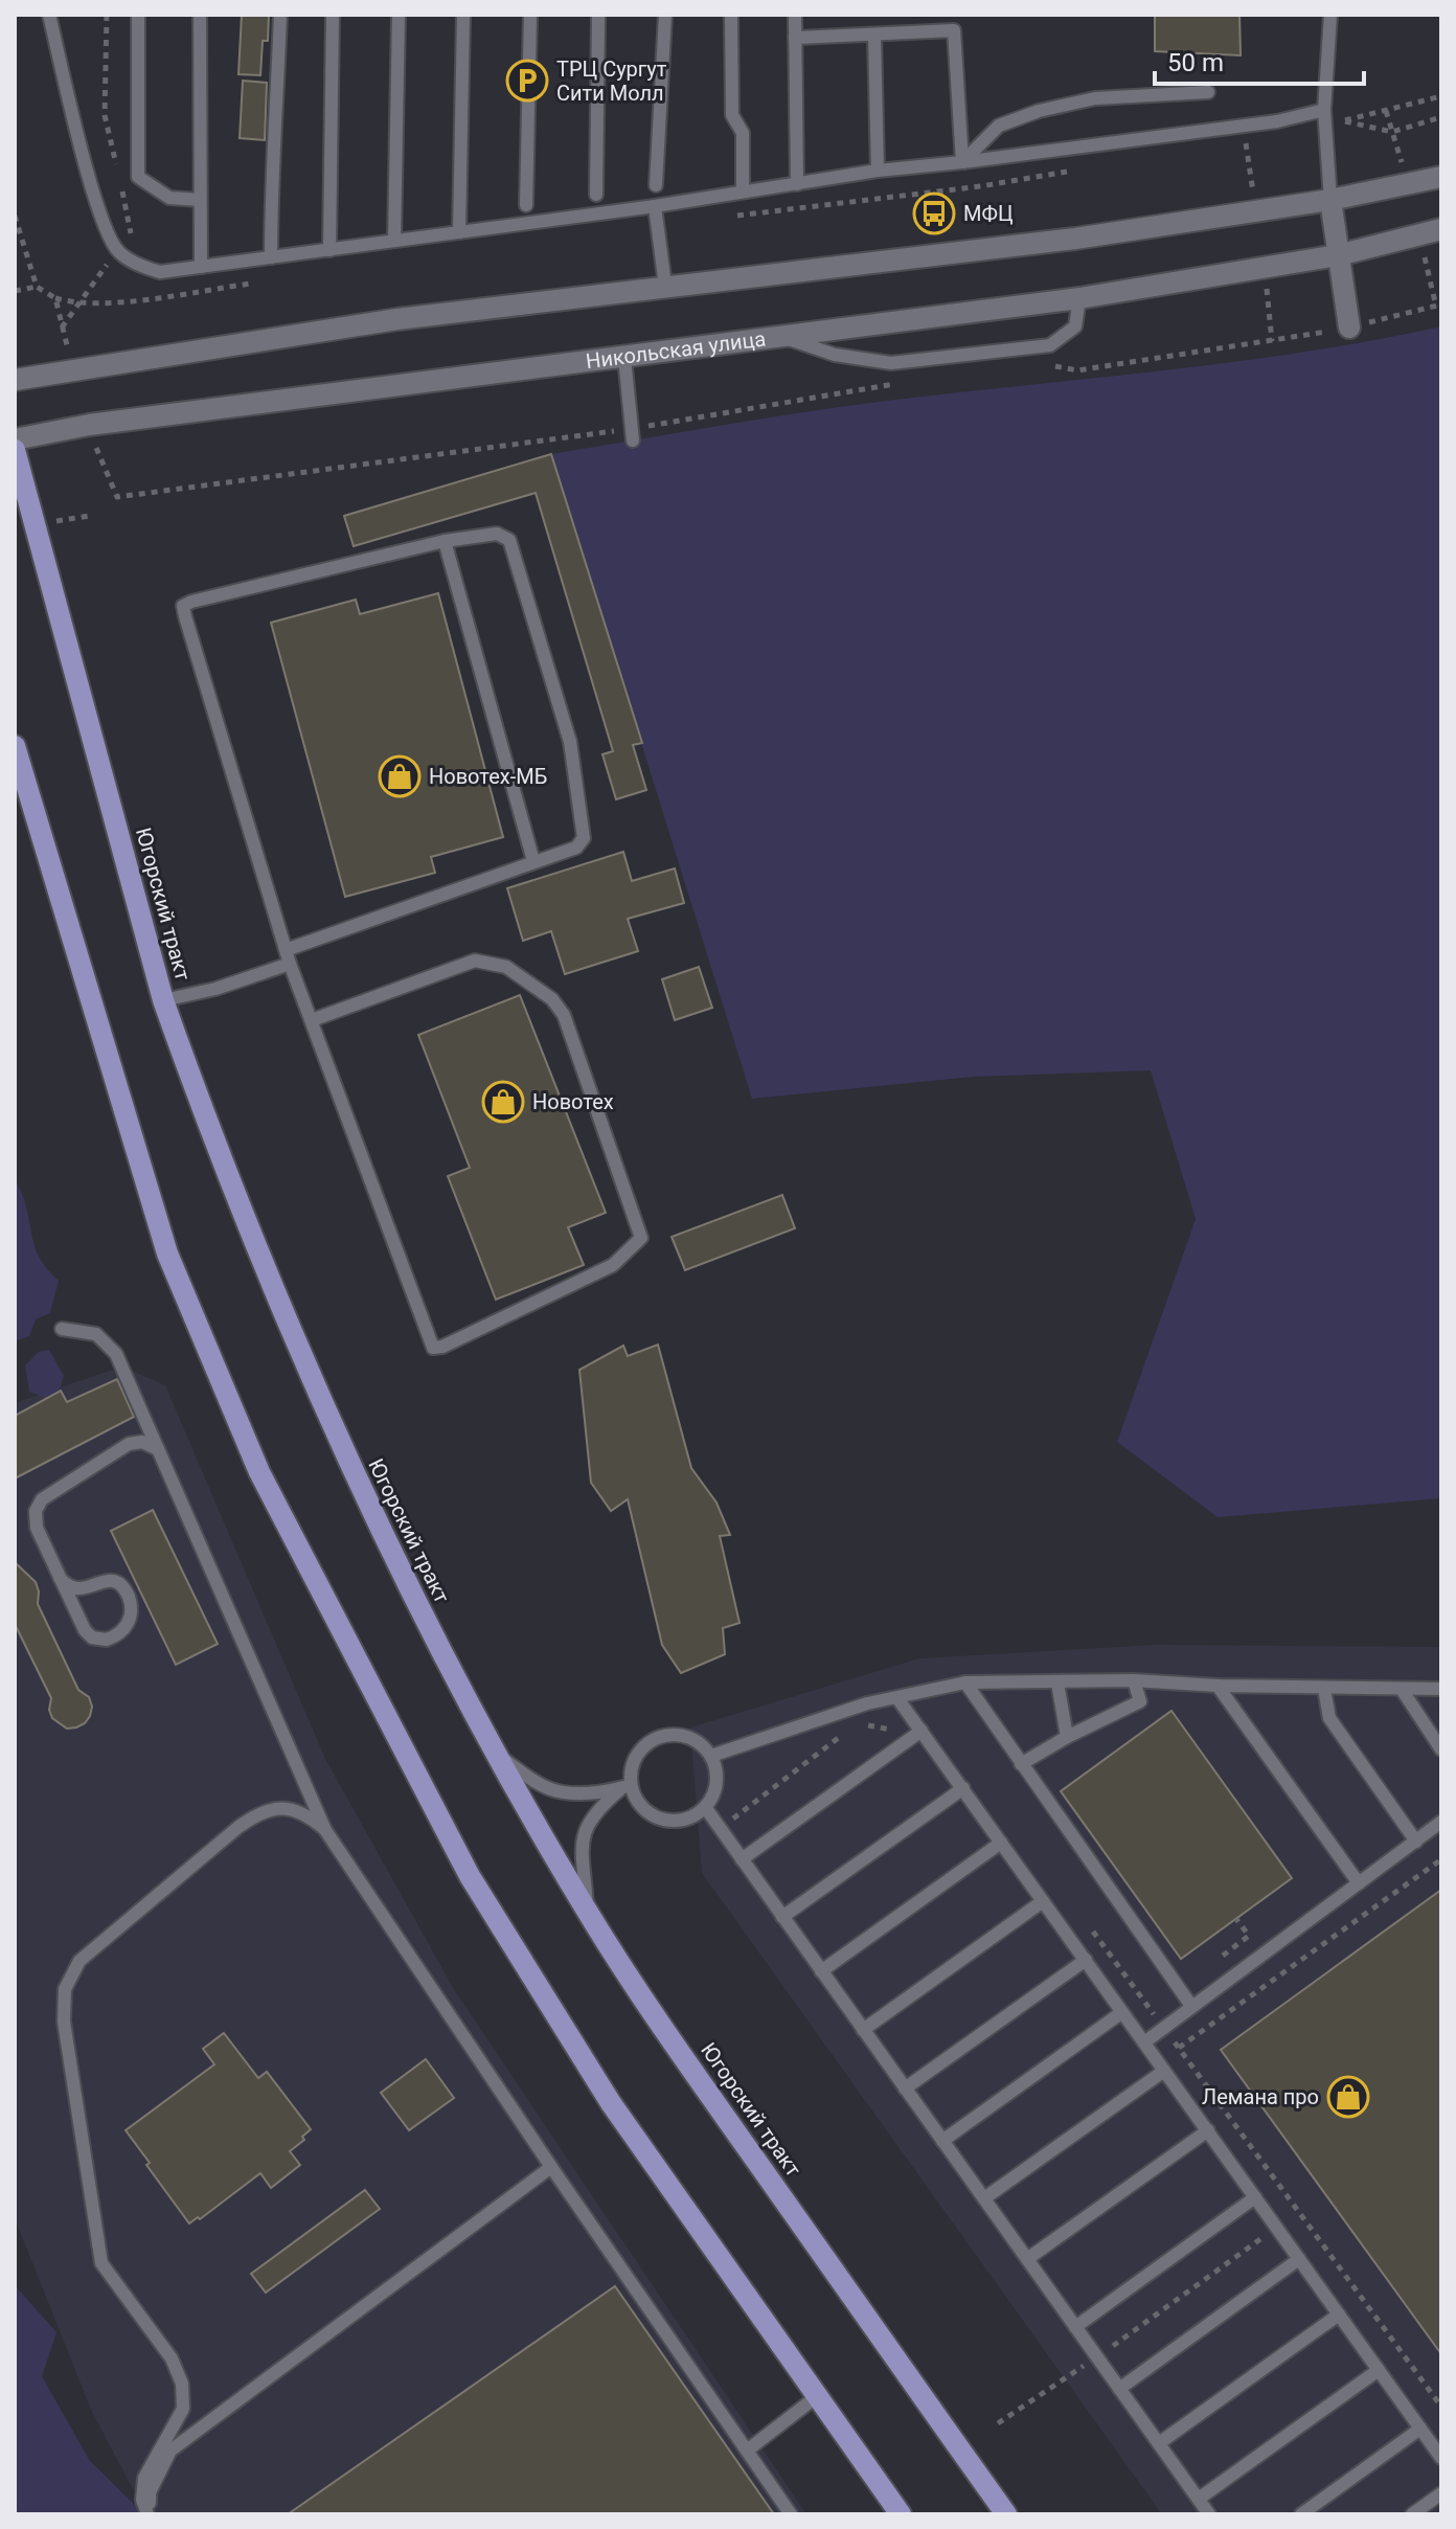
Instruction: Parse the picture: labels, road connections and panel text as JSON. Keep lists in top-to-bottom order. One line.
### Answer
{"streets":{"main road":["Югорский тракт"],"street":["Никольская улица"]},"places":{"parking":["ТРЦ Сургут Сити Молл"],"bus stop":["МФЦ"],"shop":["Новотех-МБ","Новотех","Лемана про"]},"scale_bar":"50 m"}
